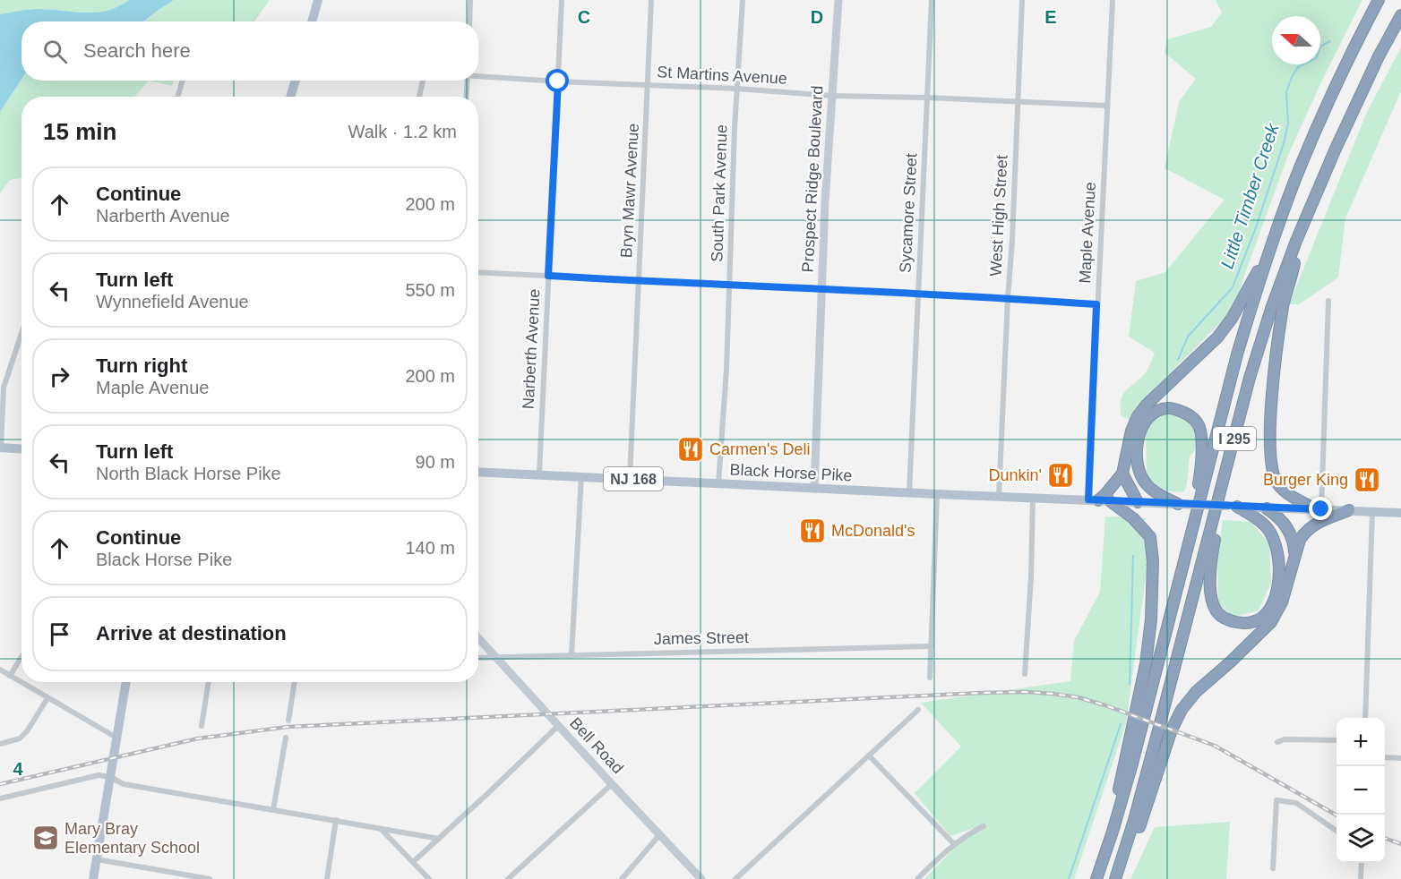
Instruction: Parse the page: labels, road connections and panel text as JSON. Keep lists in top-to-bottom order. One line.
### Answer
{"streets":{"highway":["I 295"],"main road":["Black Horse Pike","NJ 168"],"street":["St Martins Avenue","Prospect Ridge Boulevard","Bryn Mawr Avenue","South Park Avenue","Sycamore Street","West High Street","Maple Avenue","Narberth Avenue","James Street","Bell Road"]},"crossings":[["St Martins Avenue","Prospect Ridge Boulevard"],["St Martins Avenue","Bryn Mawr Avenue"],["St Martins Avenue","South Park Avenue"],["St Martins Avenue","Sycamore Street"],["St Martins Avenue","West High Street"],["St Martins Avenue","Maple Avenue"],["St Martins Avenue","Narberth Avenue"],["Prospect Ridge Boulevard","Black Horse Pike"],["Bryn Mawr Avenue","Black Horse Pike"],["South Park Avenue","Black Horse Pike"],["Sycamore Street","Black Horse Pike"],["West High Street","Black Horse Pike"],["Maple Avenue","Black Horse Pike"],["Maple Avenue","NJ 168"],["Narberth Avenue","Black Horse Pike"],["Black Horse Pike","NJ 168"],["James Street","Bell Road"]],"water":["Little Timber Creek"],"places":{"restaurant":["Carmen's Deli","Dunkin'","Burger King","McDonald's"],"school or university":["Mary Bray Elementary School"]},"north":"left","page":{"search":"Search here","heading":["15 min","Walk · 1.2 km"],"list":[["Continue","Narberth Avenue","200 m"],["Turn left","Wynnefield Avenue","550 m"],["Turn right","Maple Avenue","200 m"],["Turn left","North Black Horse Pike","90 m"],["Continue","Black Horse Pike","140 m"],"Arrive at destination"],"map_buttons":["+","−"]},"grid":{"columns":["C","D","E"],"rows":["4"]}}
